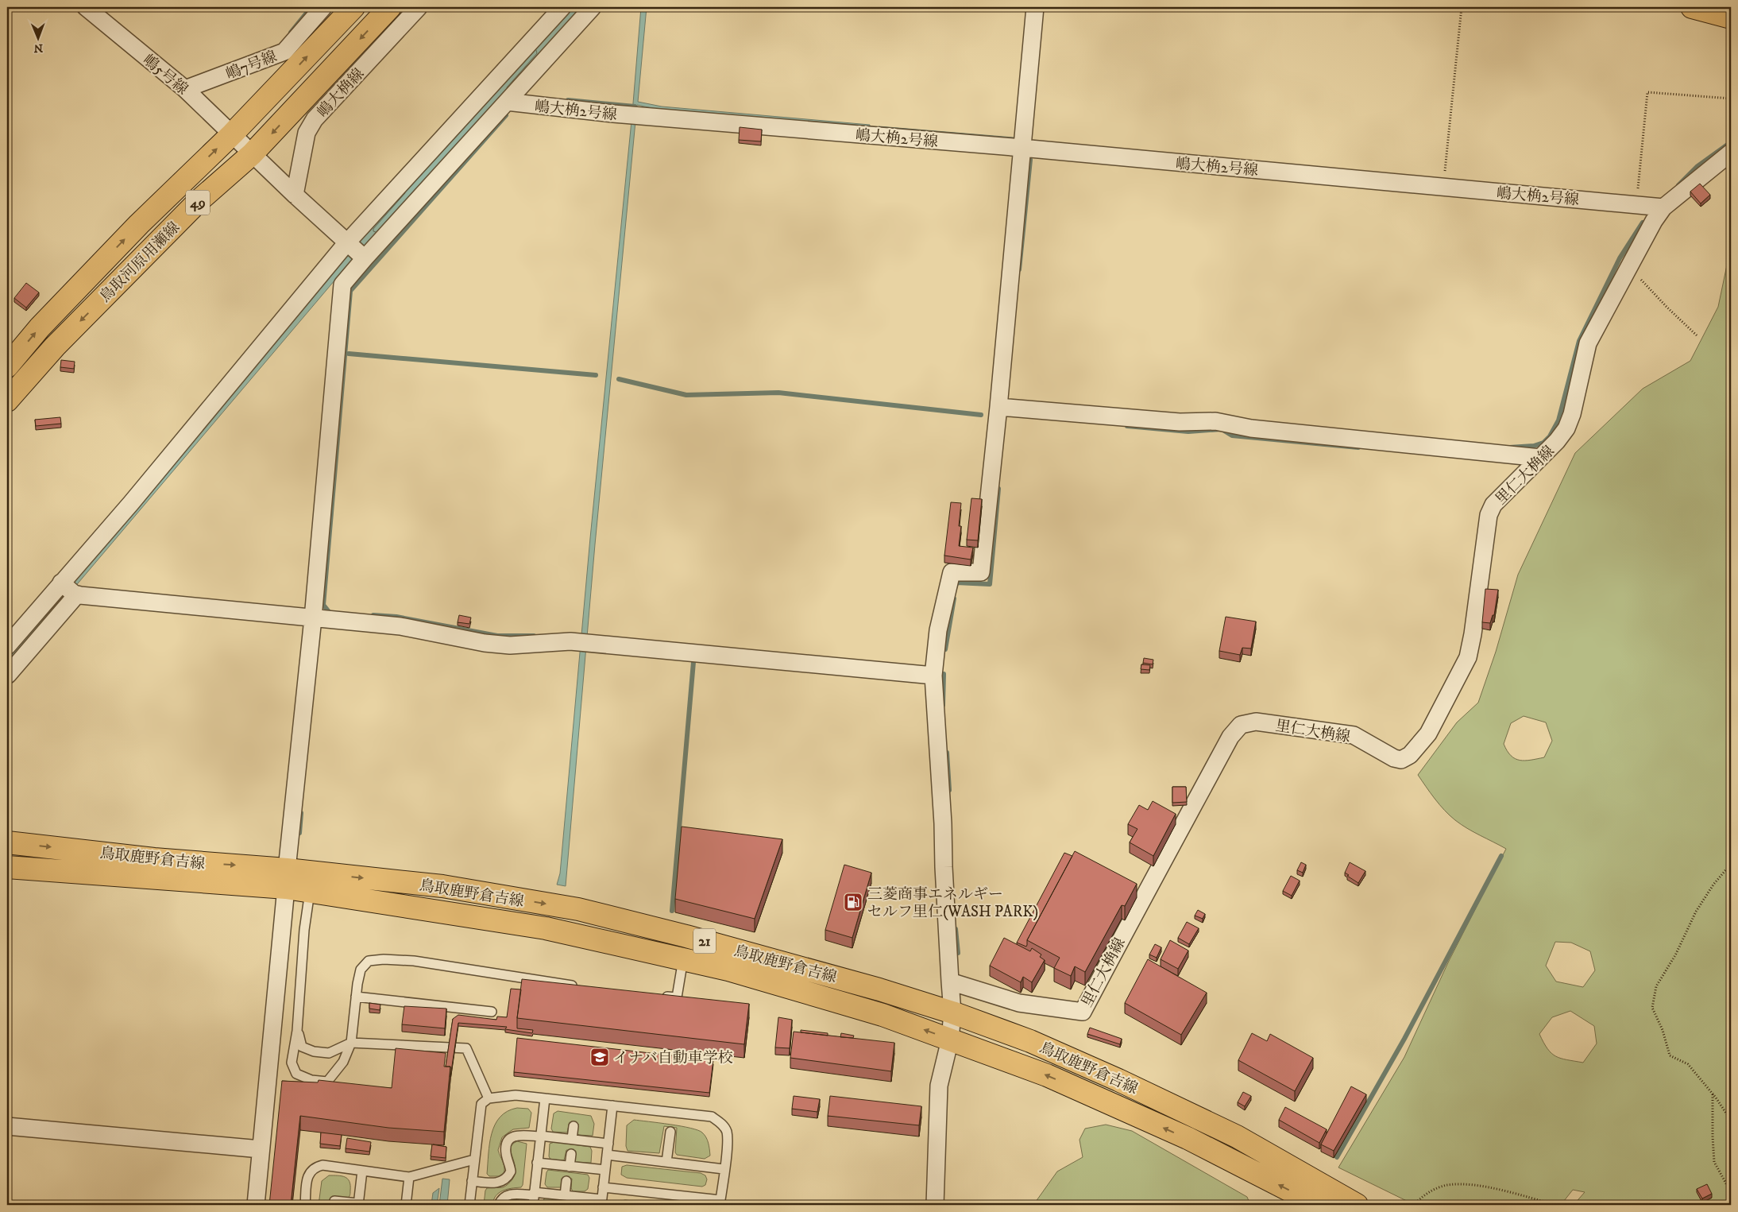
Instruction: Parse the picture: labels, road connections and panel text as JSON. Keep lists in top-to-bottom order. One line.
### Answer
{"streets":{"main road":["49","鳥取河原用瀬線","鳥取鹿野倉吉線","21"],"street":["嶋7号線","嶋5号線","嶋大桷線","嶋大桷2号線","里仁大桷線"]},"crossings":[["嶋7号線","嶋5号線"],["嶋5号線","鳥取河原用瀬線"],["嶋大桷2号線","里仁大桷線"]],"places":{"fuel station":["三菱商事エネルギー セルフ里仁(WASH PARK)"],"school or university":["イナバ自動車学校"]},"north":"bottom"}
